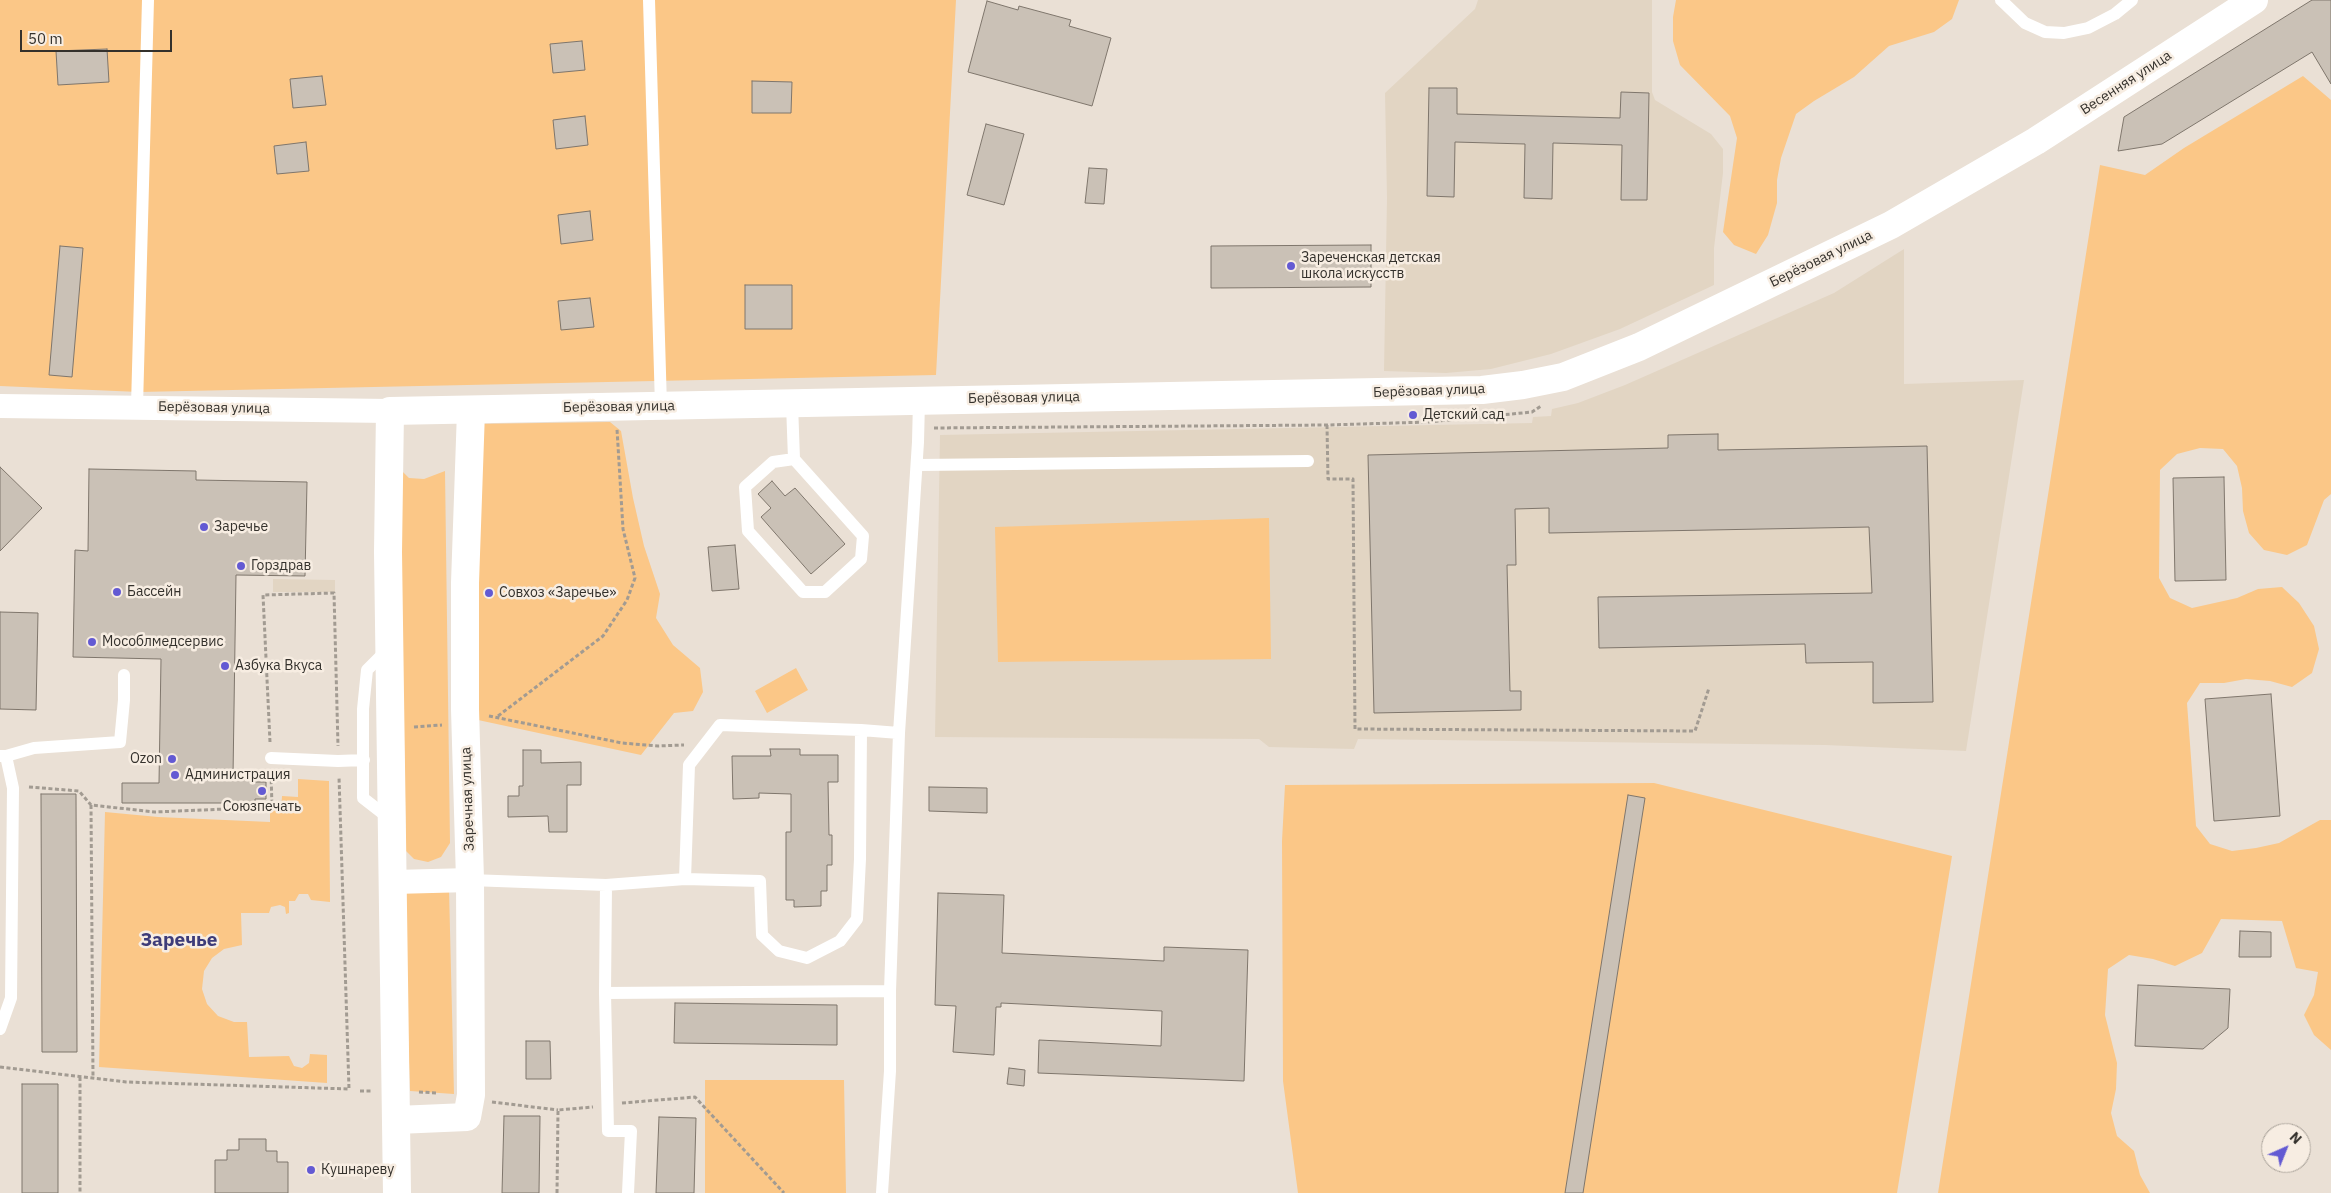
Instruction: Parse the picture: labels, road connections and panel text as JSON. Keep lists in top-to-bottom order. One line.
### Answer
{"streets":{"street":["Весенняя улица","Берёзовая улица","Заречная улица"]},"crossings":[["Весенняя улица","Берёзовая улица"],["Берёзовая улица","Заречная улица"]],"districts":["Заречье"],"places":["Зареченская детская школа искусств","Детский сад","Заречье","Горздрав","Бассейн","Совхоз «Заречье»","Мособлмедсервис","Азбука Вкуса","Ozon","Администрация","Союзпечать","Кушнареву"],"scale_bar":"50 m","north":"top right"}
